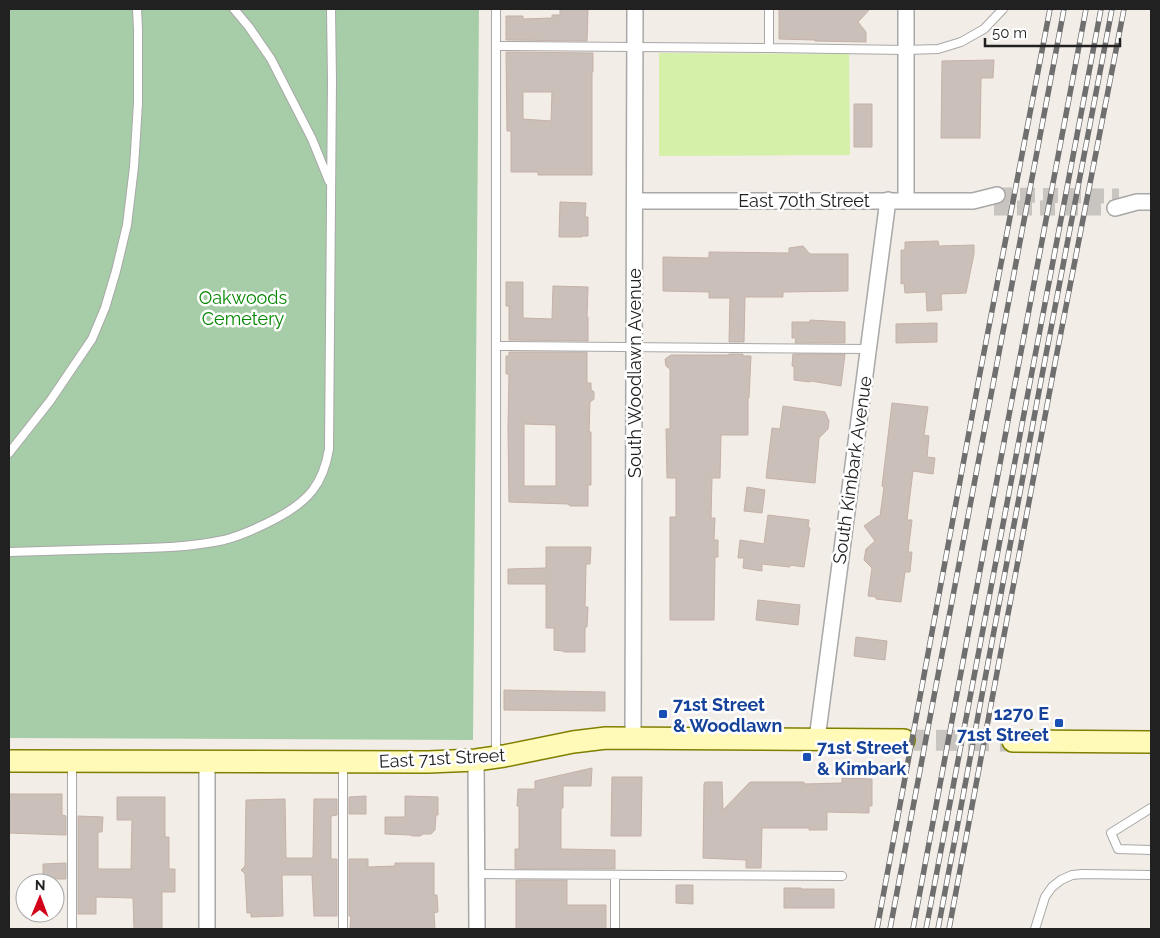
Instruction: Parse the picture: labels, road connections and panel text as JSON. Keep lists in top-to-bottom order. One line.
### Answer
{"streets":{"main road":["East 71st Street"],"street":["East 70th Street","South Woodlawn Avenue","South Kimbark Avenue"]},"crossings":[["East 70th Street","South Woodlawn Avenue"],["East 70th Street","South Kimbark Avenue"],["South Woodlawn Avenue","East 71st Street"],["South Kimbark Avenue","East 71st Street"]],"parks":["Oakwoods Cemetery"],"places":{"transit":["71st Street & Woodlawn","1270 E 71st Street","71st Street & Kimbark"]},"scale_bar":"50 m","north":"top"}
